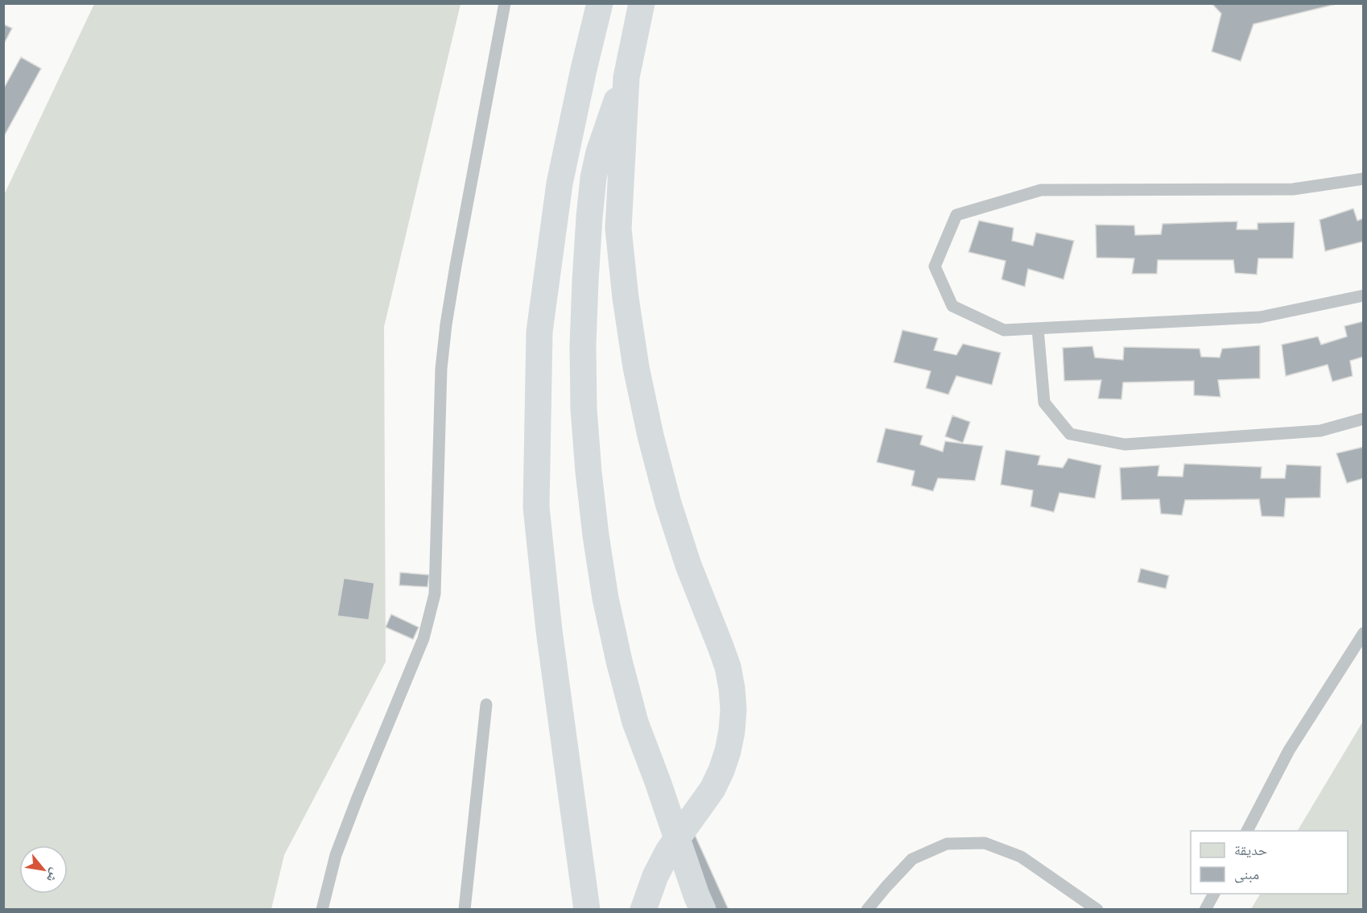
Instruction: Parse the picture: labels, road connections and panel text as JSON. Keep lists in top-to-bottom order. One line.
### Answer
{"legend":["حديقة","مبنى"],"north":"bottom right"}
